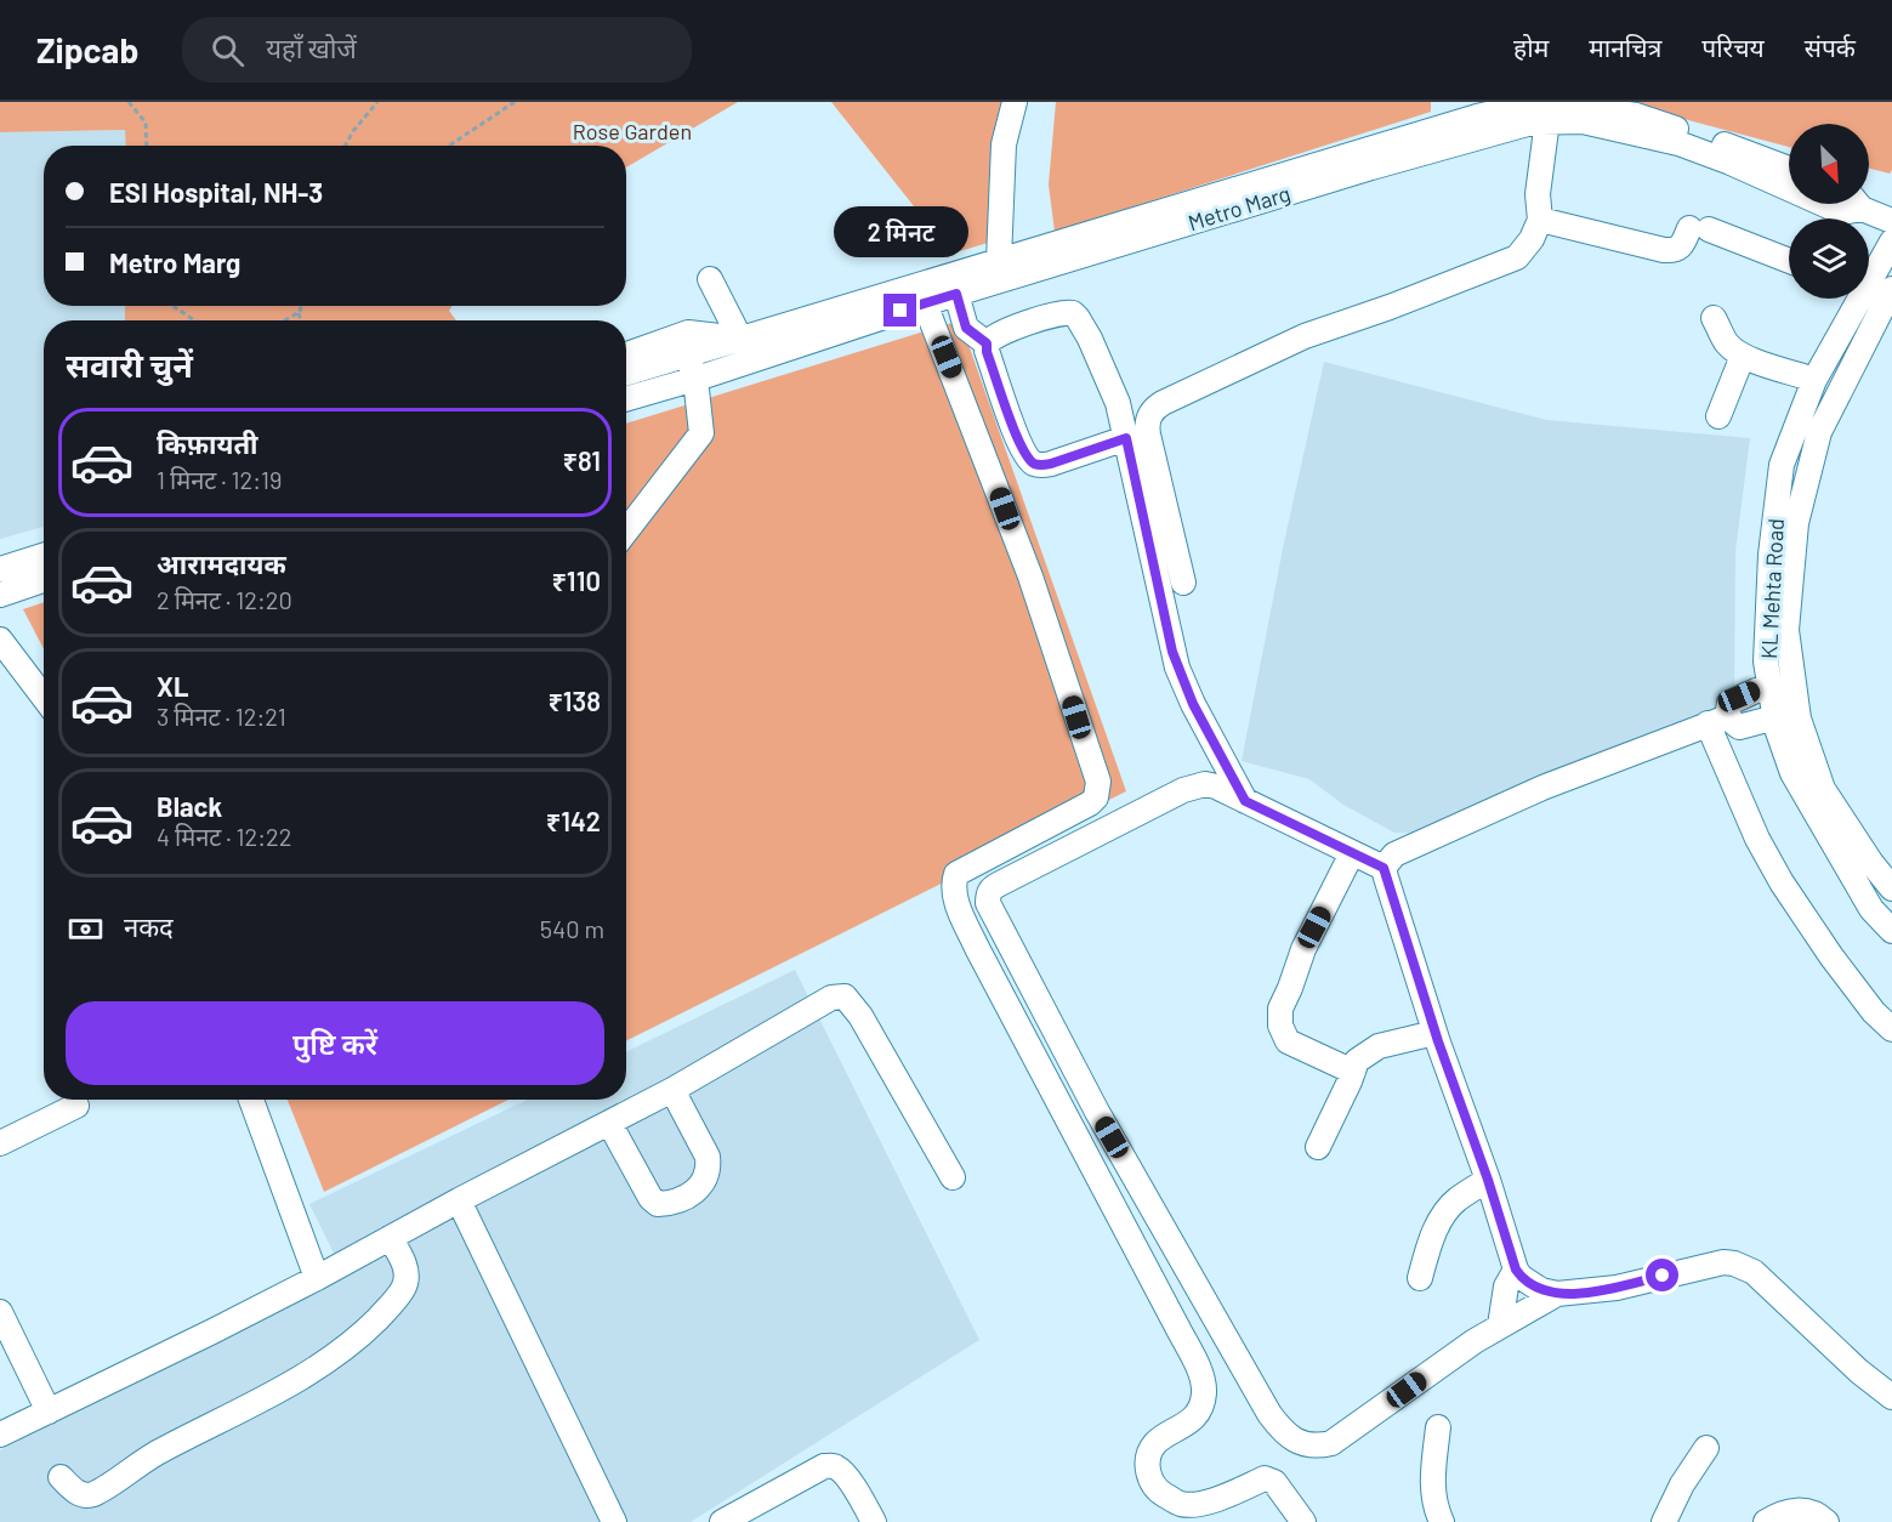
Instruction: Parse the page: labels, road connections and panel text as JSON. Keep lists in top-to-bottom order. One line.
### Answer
{"streets":{"street":["Metro Marg","KL Mehta Road"]},"parks":["Rose Garden"],"north":"bottom right","page":{"header":"Zipcab","search":"यहाँ खोजें","nav":["होम","मानचित्र","परिचय","संपर्क"],"banner":["ESI Hospital, NH-3","Metro Marg"],"bubble":"2 मिनट","heading":"सवारी चुनें","list":[{"name":"किफ़ायती","note":"1 मिनट · 12:19","value":"₹81"},{"name":"आरामदायक","note":"2 मिनट · 12:20","value":"₹110"},{"name":"XL","note":"3 मिनट · 12:21","value":"₹138"},{"name":"Black","note":"4 मिनट · 12:22","value":"₹142"}],"pay":["नकद","540 m"],"buttons":"पुष्टि करें"}}
